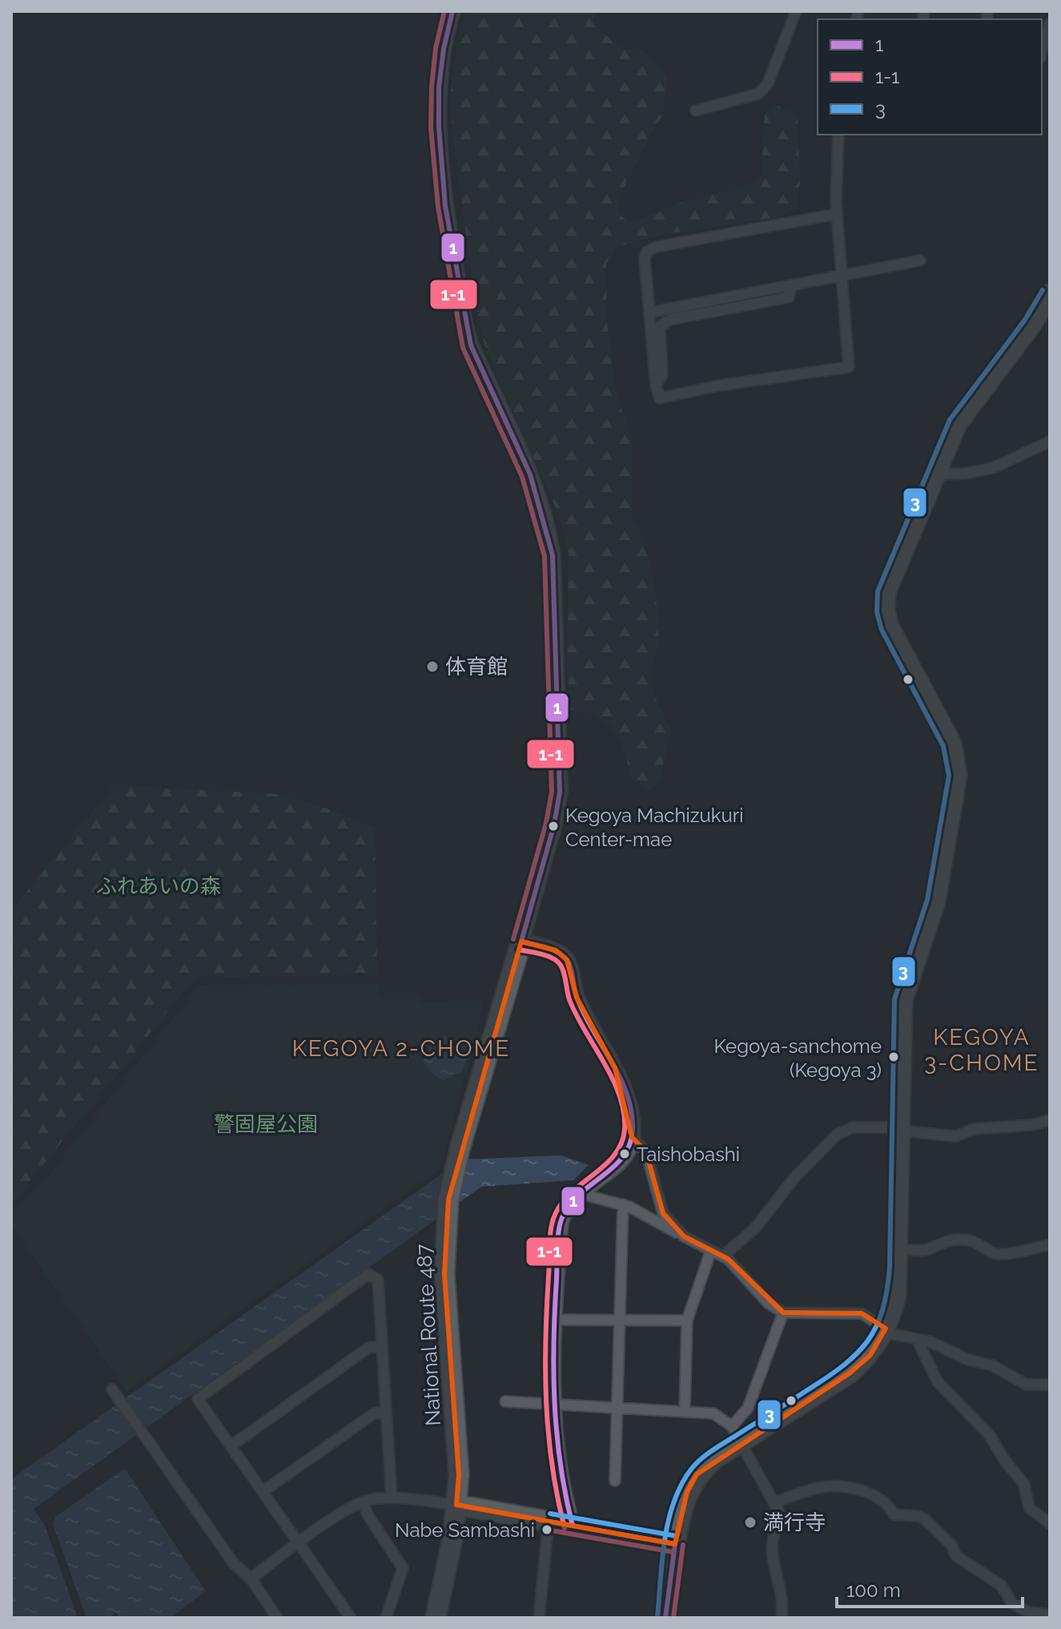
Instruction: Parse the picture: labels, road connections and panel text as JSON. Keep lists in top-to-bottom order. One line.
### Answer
{"streets":{"highway":["National Route 487"]},"districts":["KEGOYA 3-CHOME","KEGOYA 2-CHOME"],"parks":["ふれあいの森","警固屋公園"],"places":["体育館","Kegoya Machizukuri Center-mae","Kegoya-sanchome (Kegoya 3)","Taishobashi","満行寺","Nabe Sambashi"],"lines":["transit line 1","transit line 1-1","transit line 3"],"legend":["1","1-1","3"],"scale_bar":"100 m"}
